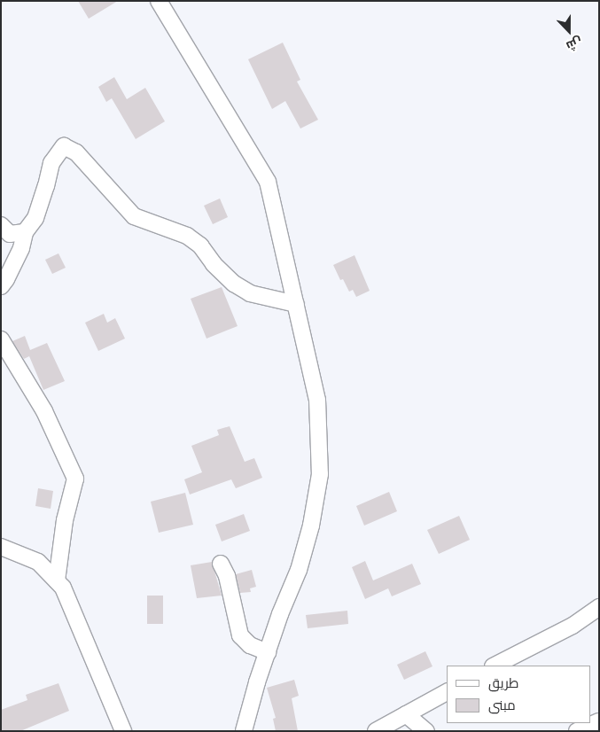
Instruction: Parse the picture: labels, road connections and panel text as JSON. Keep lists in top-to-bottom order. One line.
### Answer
{"legend":["طريق","مبنى"],"north":"bottom"}
